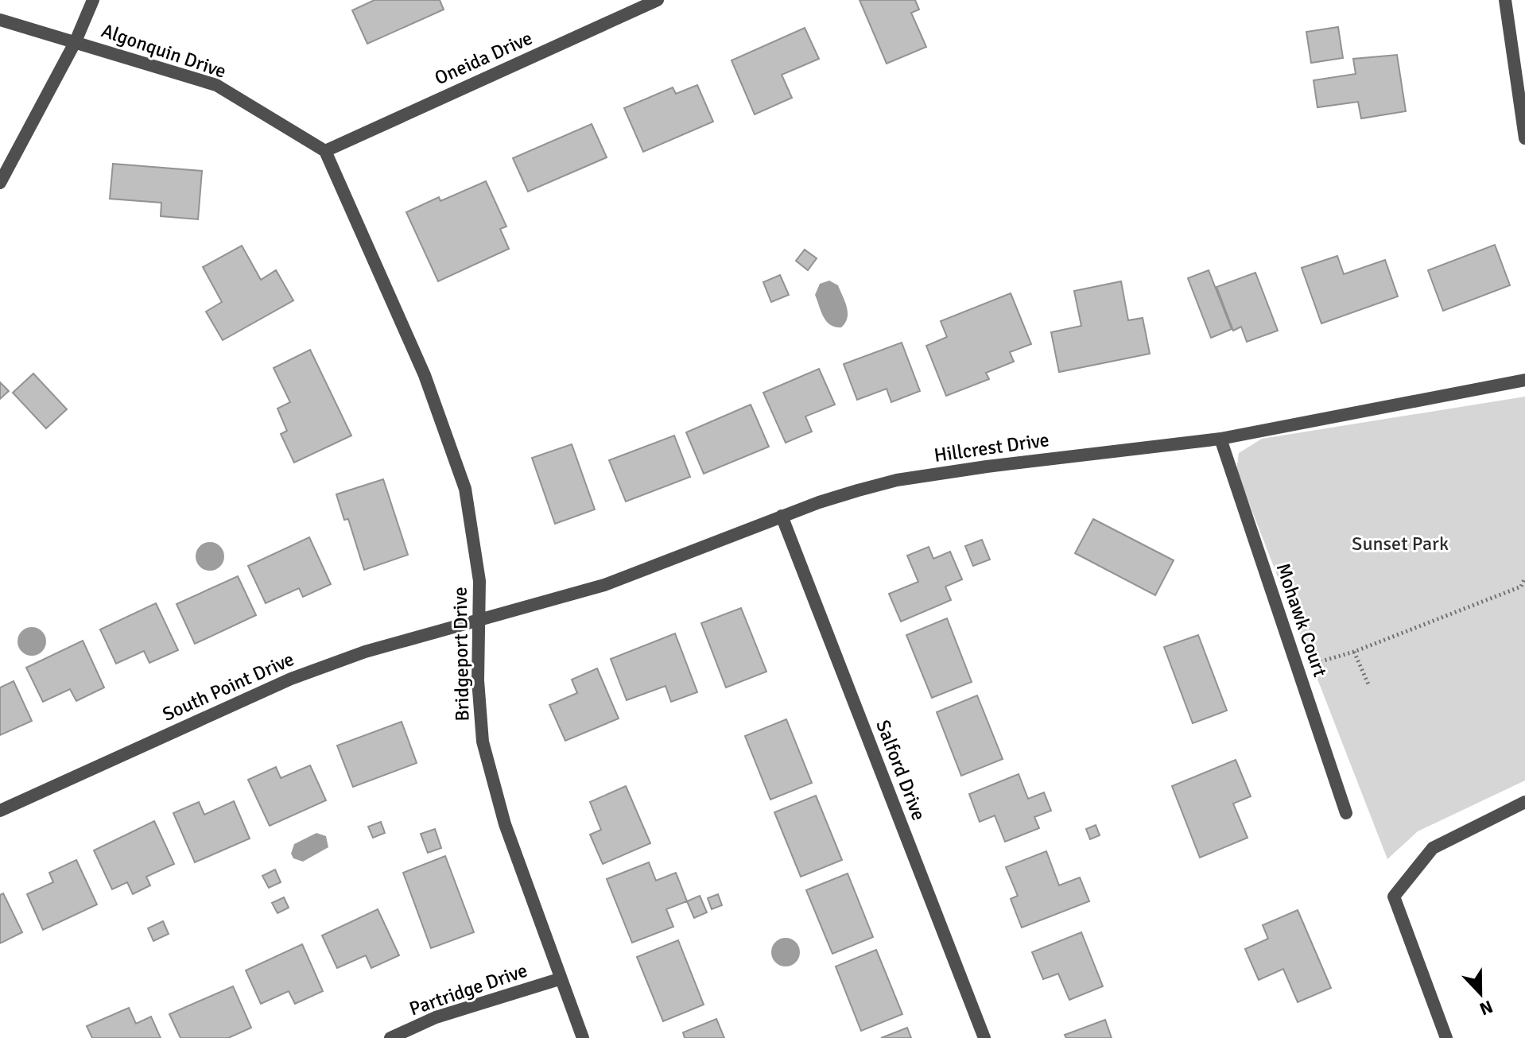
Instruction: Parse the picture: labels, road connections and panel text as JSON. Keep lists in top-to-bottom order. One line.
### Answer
{"streets":{"street":["Algonquin Drive","Oneida Drive","Hillcrest Drive","Mohawk Court","Bridgeport Drive","South Point Drive","Salford Drive","Partridge Drive"]},"crossings":[["Algonquin Drive","Oneida Drive"],["Algonquin Drive","Bridgeport Drive"],["Oneida Drive","Bridgeport Drive"],["Hillcrest Drive","Mohawk Court"],["Hillcrest Drive","Bridgeport Drive"],["Hillcrest Drive","South Point Drive"],["Hillcrest Drive","Salford Drive"],["Bridgeport Drive","South Point Drive"],["Bridgeport Drive","Partridge Drive"]],"parks":["Sunset Park"],"north":"bottom"}
